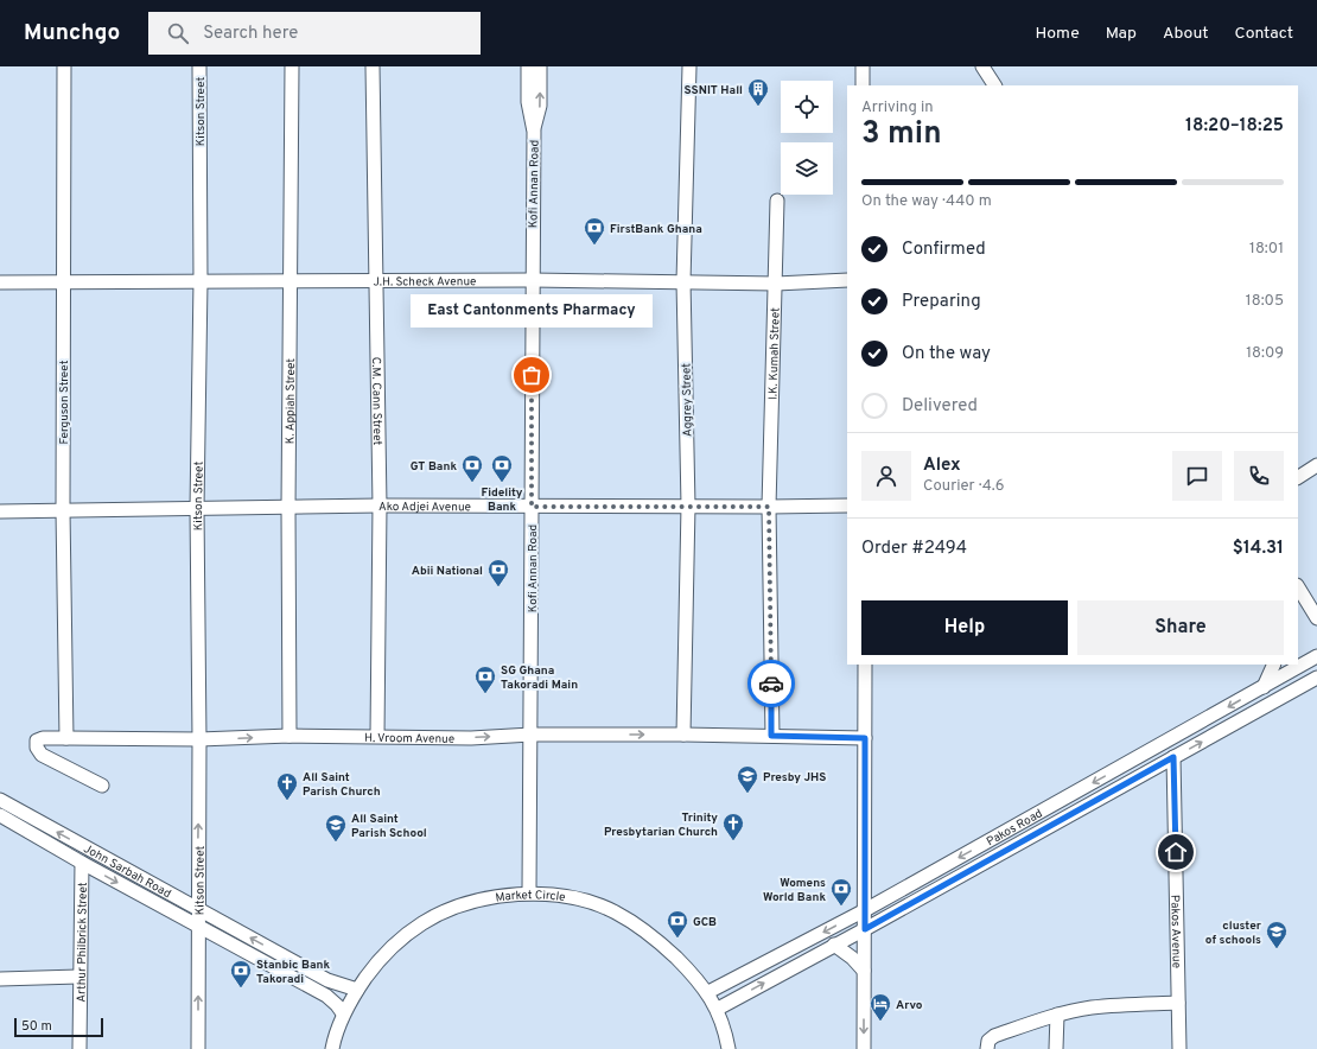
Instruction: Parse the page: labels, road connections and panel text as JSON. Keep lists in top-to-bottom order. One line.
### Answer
{"streets":{"street":["Kitson Street","Kofi Annan Road","J.H. Scheck Avenue","I.K. Kumah Street","Aggrey Street","K. Appiah Street","C.M. Cann Street","Ferguson Street","Ako Adjei Avenue","H. Vroom Avenue","Pakos Road","John Sarbah Road","Market Circle","Pakos Avenue","Arthur Philbrick Street"]},"crossings":[["Kitson Street","J.H. Scheck Avenue"],["Kitson Street","Ako Adjei Avenue"],["Kitson Street","H. Vroom Avenue"],["Kitson Street","John Sarbah Road"],["Kofi Annan Road","J.H. Scheck Avenue"],["Kofi Annan Road","Ako Adjei Avenue"],["Kofi Annan Road","H. Vroom Avenue"],["Kofi Annan Road","Market Circle"],["J.H. Scheck Avenue","I.K. Kumah Street"],["J.H. Scheck Avenue","Aggrey Street"],["J.H. Scheck Avenue","K. Appiah Street"],["J.H. Scheck Avenue","C.M. Cann Street"],["J.H. Scheck Avenue","Ferguson Street"],["I.K. Kumah Street","Ako Adjei Avenue"],["I.K. Kumah Street","H. Vroom Avenue"],["Aggrey Street","Ako Adjei Avenue"],["Aggrey Street","H. Vroom Avenue"],["K. Appiah Street","Ako Adjei Avenue"],["K. Appiah Street","H. Vroom Avenue"],["C.M. Cann Street","Ako Adjei Avenue"],["C.M. Cann Street","H. Vroom Avenue"],["Ferguson Street","Ako Adjei Avenue"],["Ferguson Street","H. Vroom Avenue"],["Pakos Road","Market Circle"],["Pakos Road","Pakos Avenue"],["John Sarbah Road","Market Circle"],["John Sarbah Road","Arthur Philbrick Street"]],"one_way":["H. Vroom Avenue"],"places":{"building":["SSNIT Hall"],"bank":["FirstBank Ghana","GT Bank","Fidelity Bank","Abii National","SG Ghana Takoradi Main","Womens World Bank","GCB","Stanbic Bank Takoradi"],"other":["East Cantonments Pharmacy"],"school or university":["Presby JHS","All Saint Parish School","cluster of schools"],"church":["All Saint Parish Church","Trinity Presbytarian Church"],"hotel":["Arvo"]},"scale_bar":"50 m","page":{"header":"Munchgo","search":"Search here","nav":["Home","Map","About","Contact"],"heading":["3 min","Arriving in","18:20–18:25"],"panel":["Alex","Courier · 4.6","Order #2494","$14.31"],"bar":"On the way · 440 m","list":[["Confirmed","18:01"],["Preparing","18:05"],["On the way","18:09"],"Delivered"],"bubble":"East Cantonments Pharmacy","buttons":["Help","Share"],"scale":"50 m"}}
